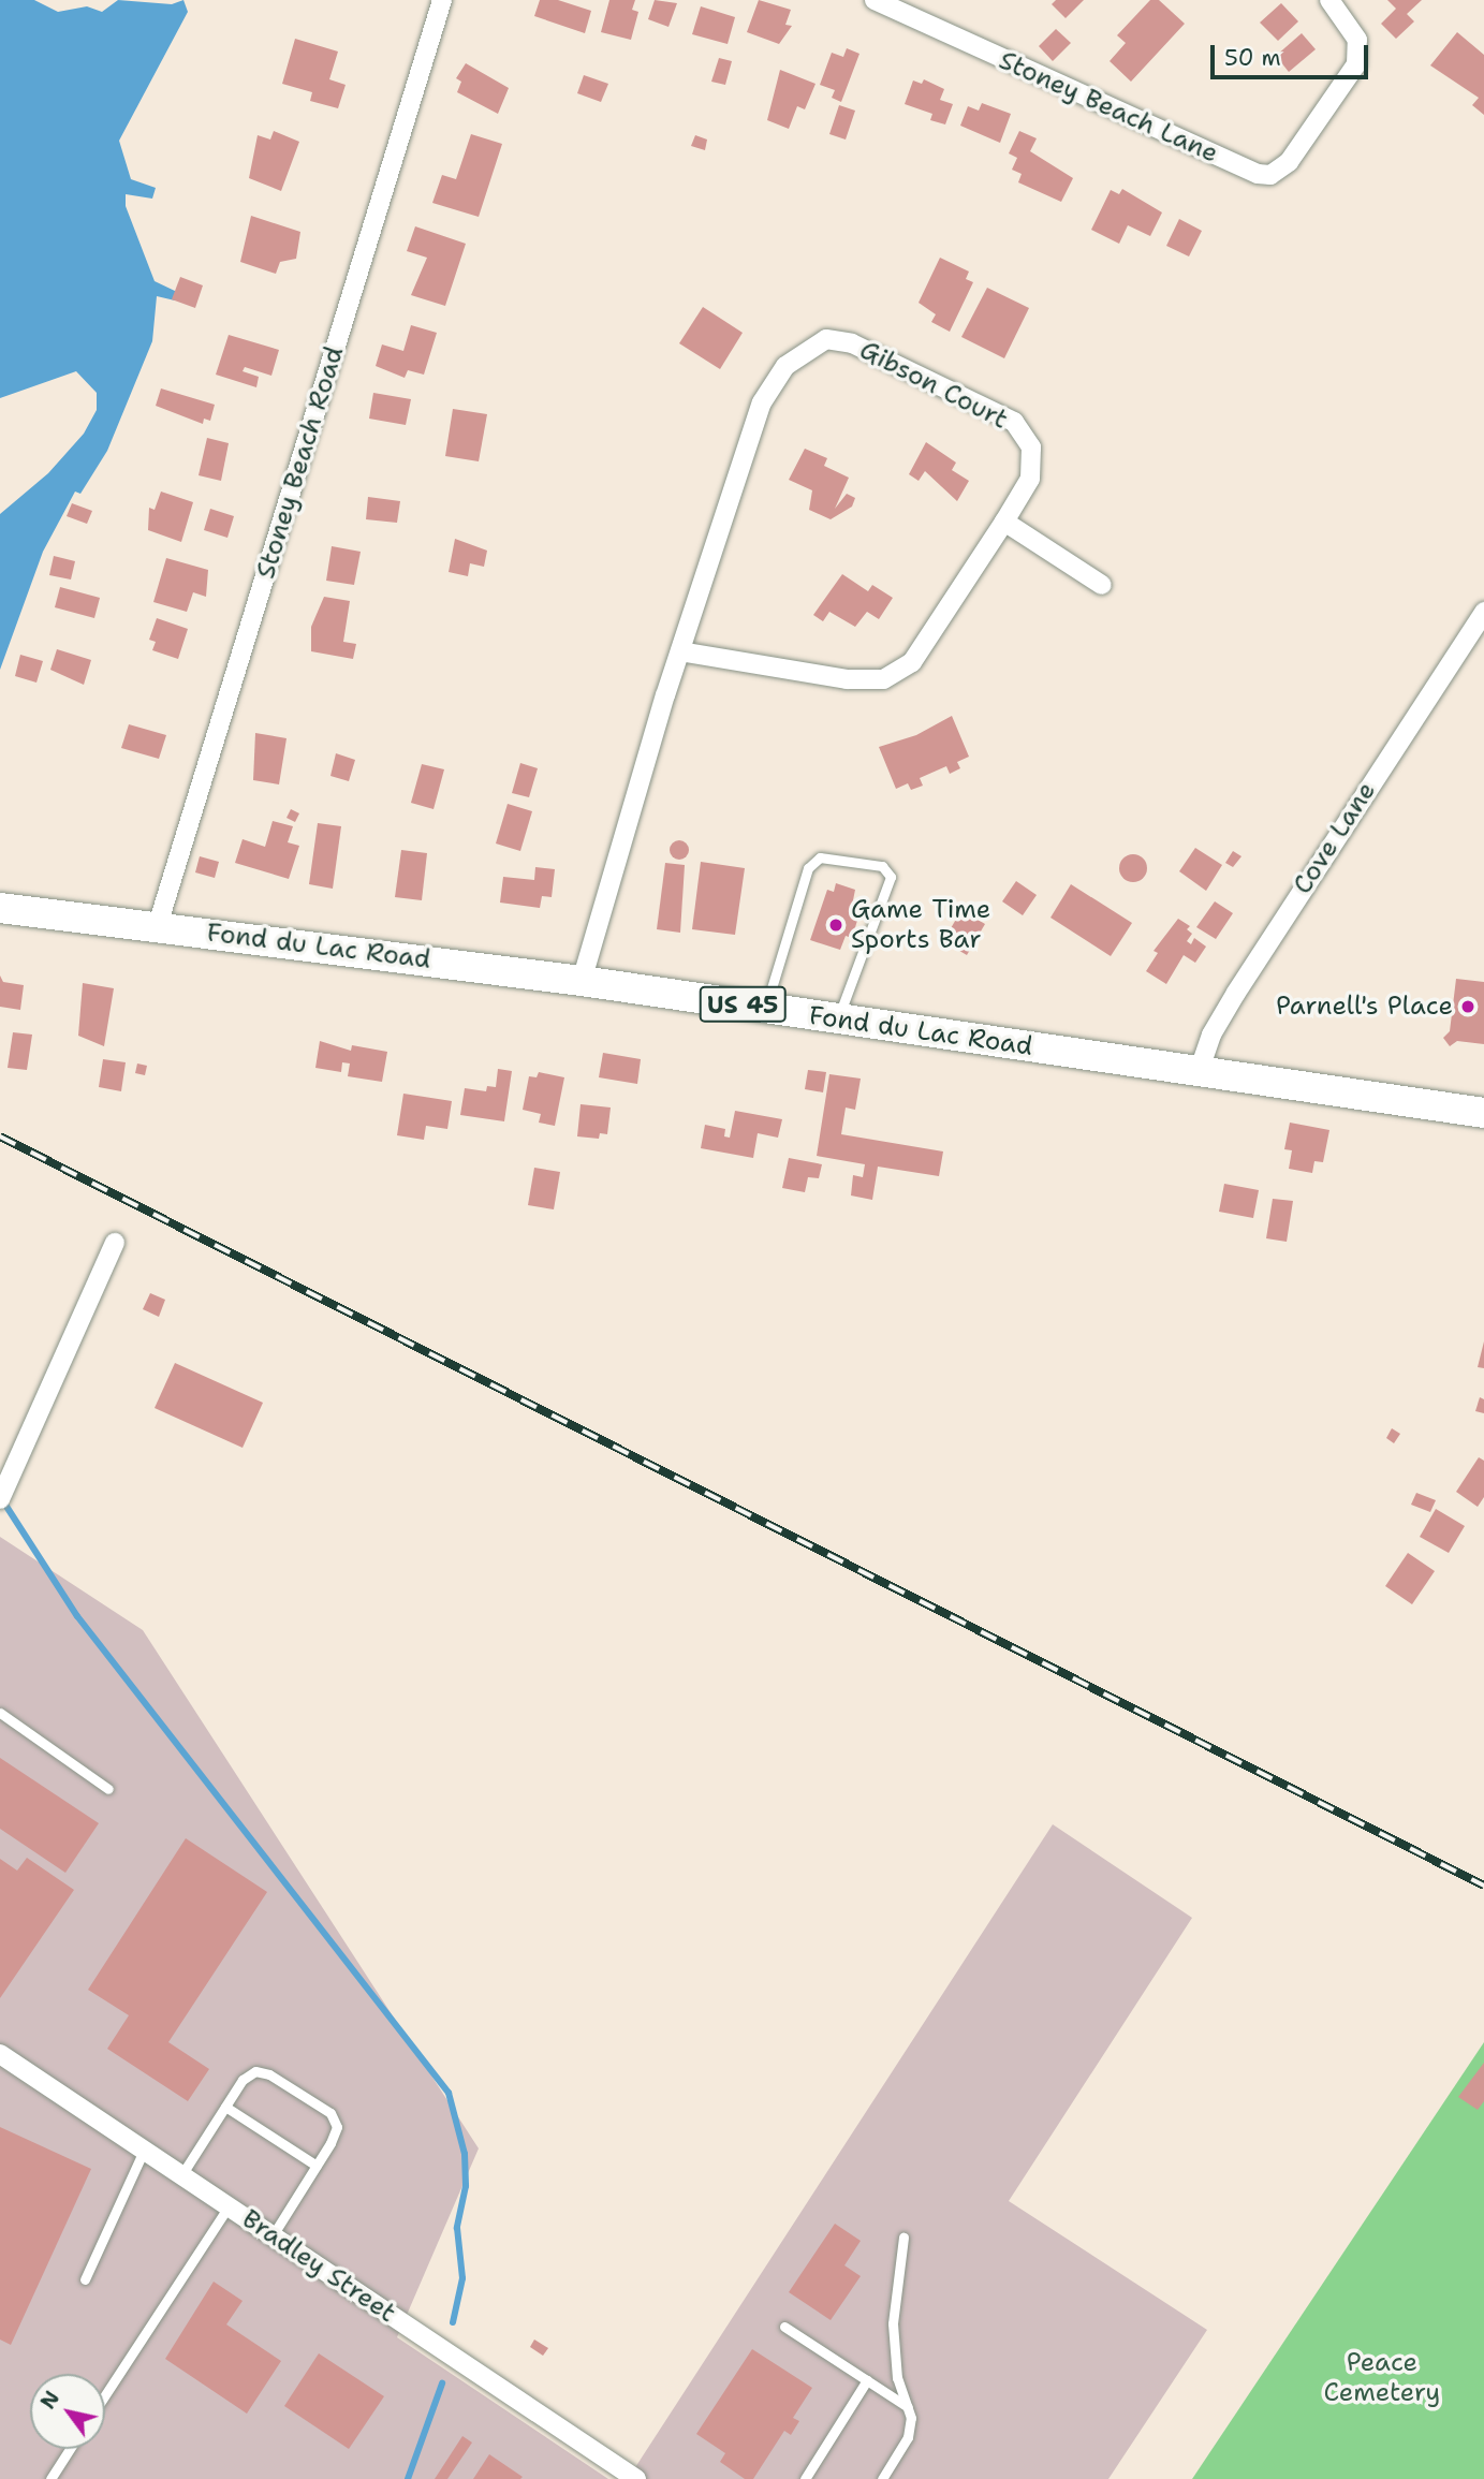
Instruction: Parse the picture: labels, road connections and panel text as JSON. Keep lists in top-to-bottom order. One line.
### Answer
{"streets":{"main road":["Fond du Lac Road","US 45"],"street":["Stoney Beach Lane","Gibson Court","Stoney Beach Road","Cove Lane","Bradley Street"]},"crossings":[["Gibson Court","Fond du Lac Road"],["Stoney Beach Road","Fond du Lac Road"],["Cove Lane","Fond du Lac Road"]],"parks":["Peace Cemetery"],"places":["Game Time Sports Bar","Parnell's Place"],"scale_bar":"50 m","north":"top left"}
